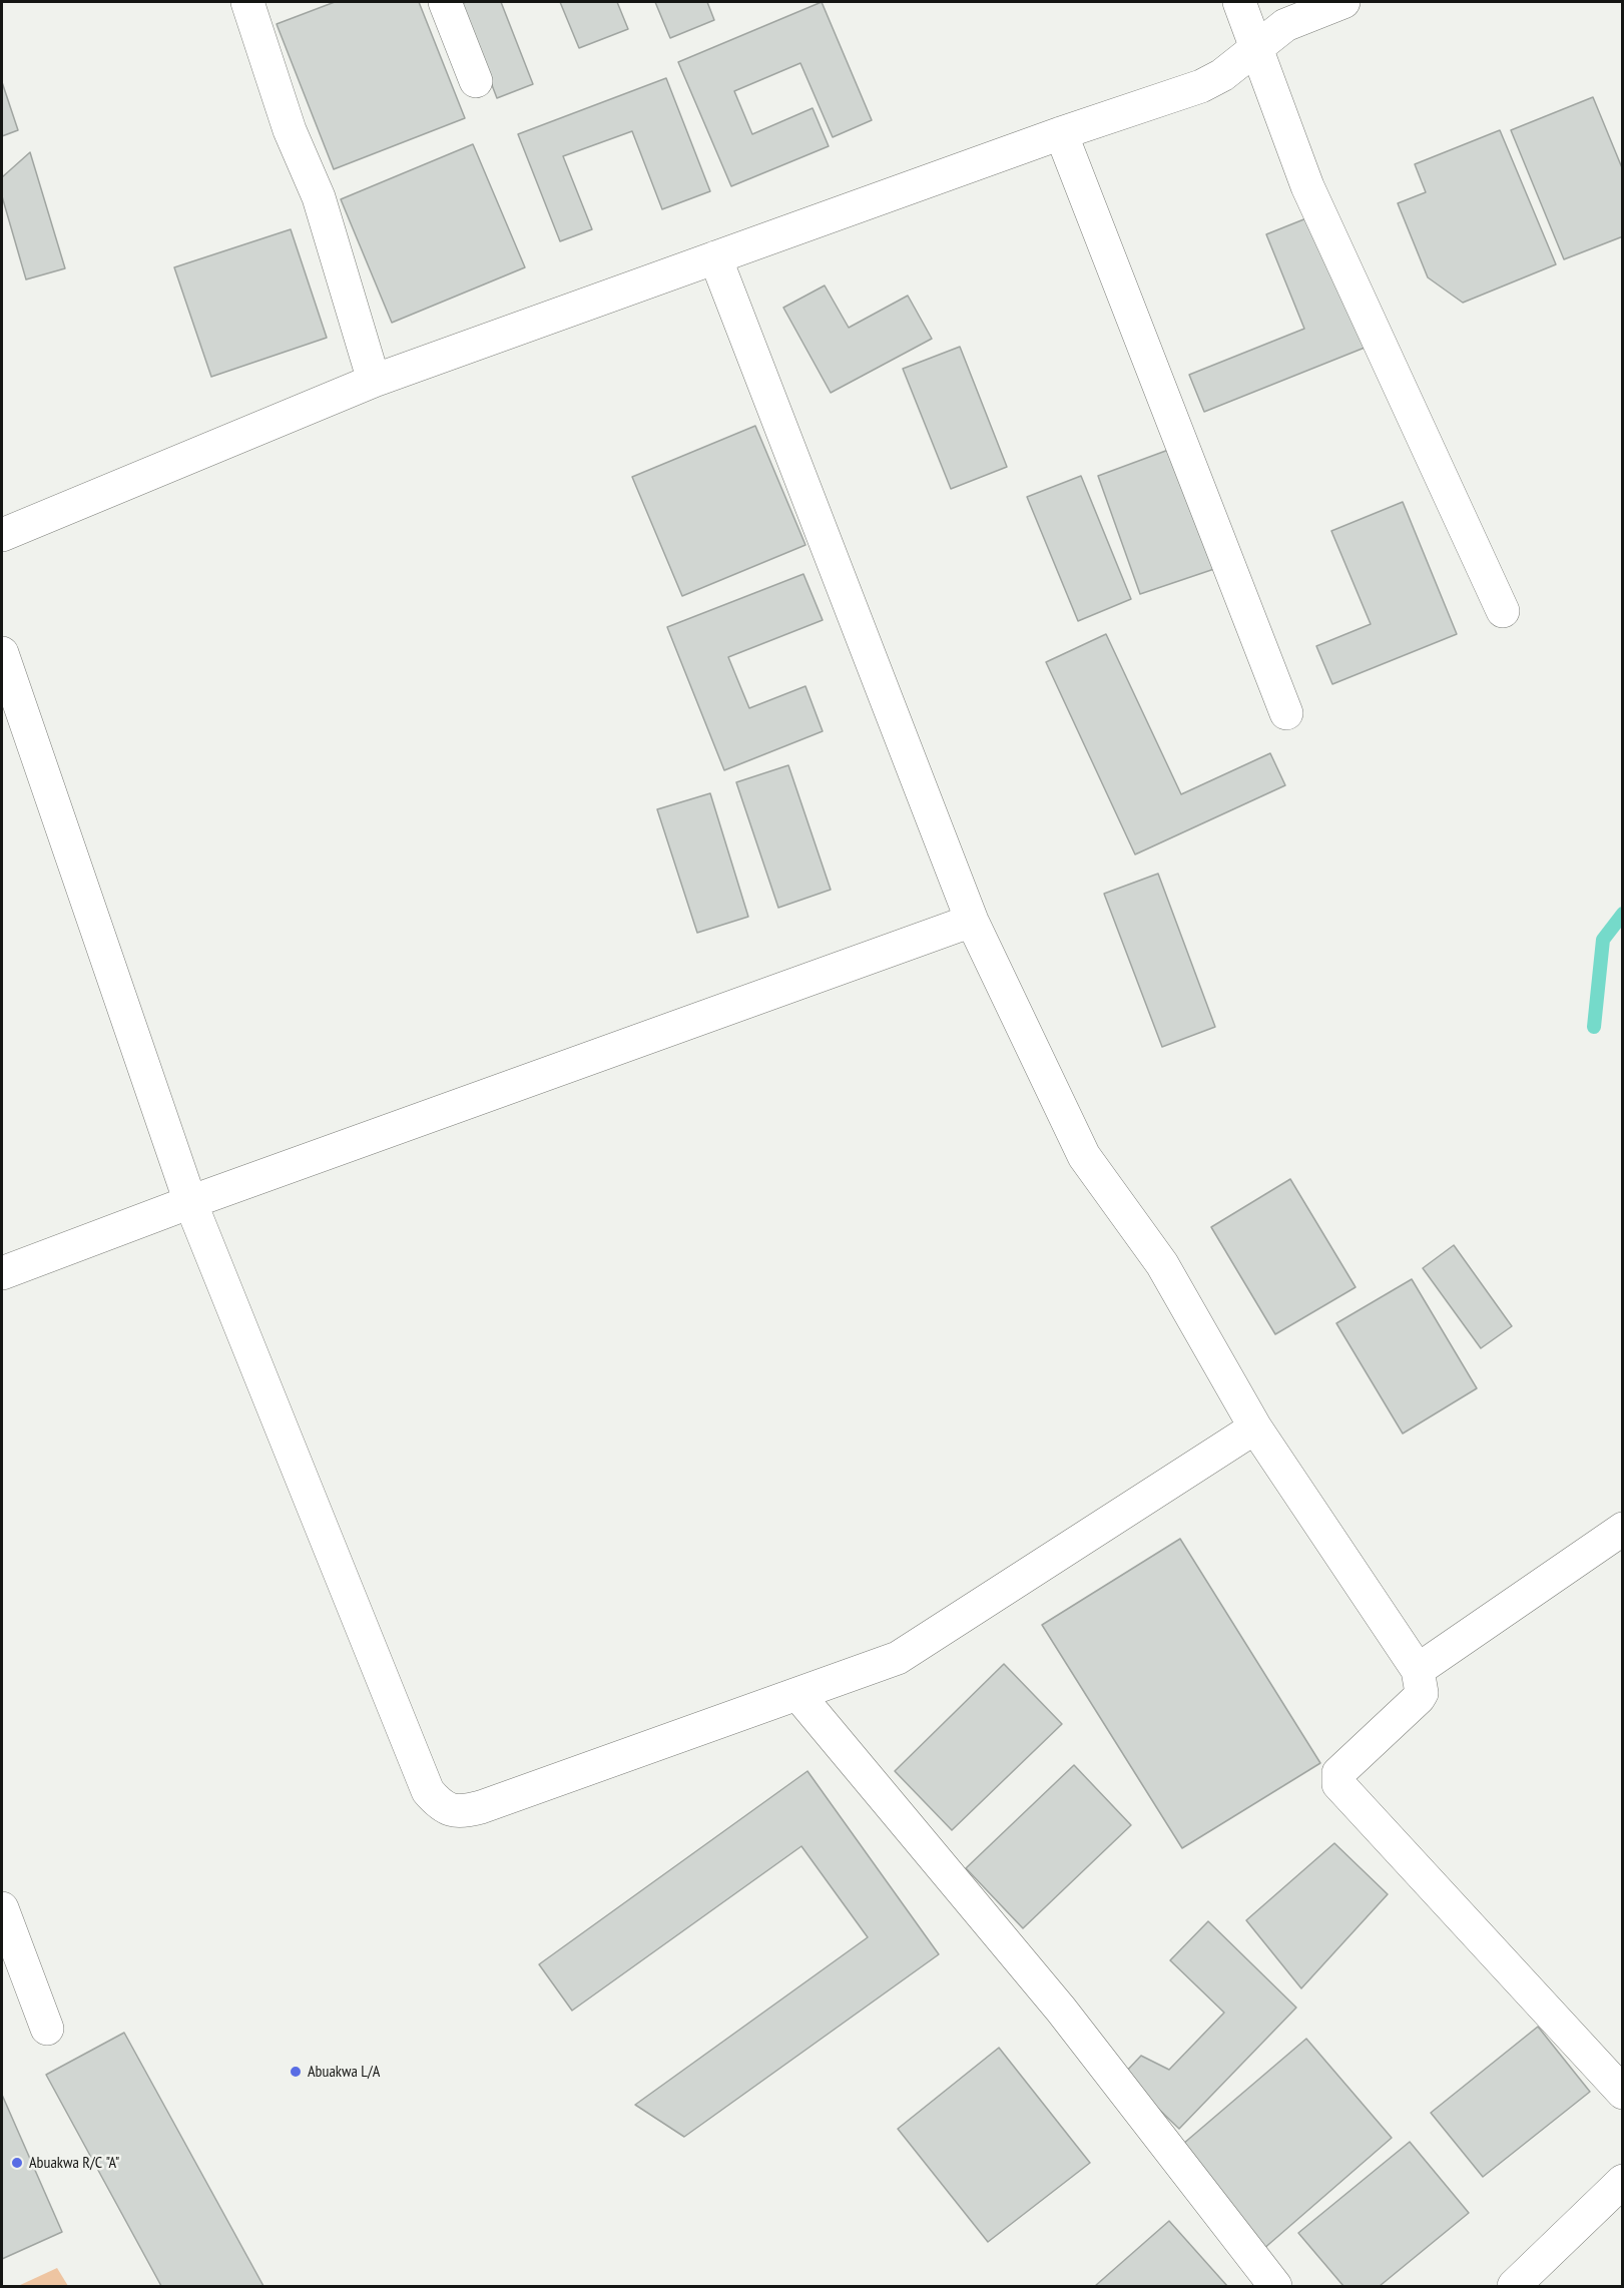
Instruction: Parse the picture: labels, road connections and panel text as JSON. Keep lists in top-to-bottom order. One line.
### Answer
{"places":["Abuakwa L/A","Abuakwa R/C \"A\""]}
